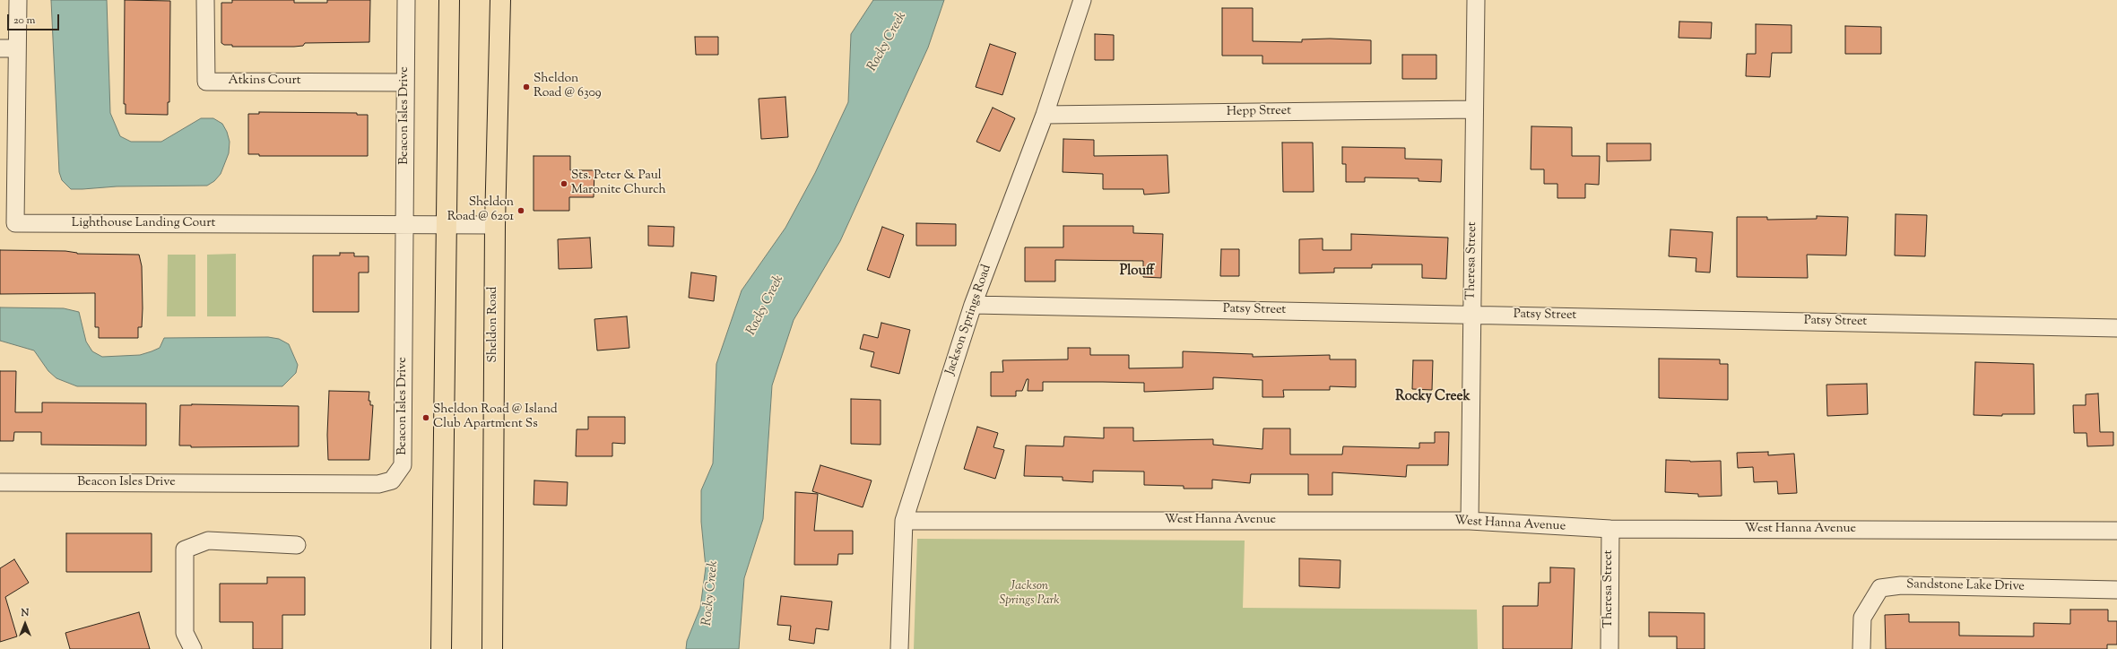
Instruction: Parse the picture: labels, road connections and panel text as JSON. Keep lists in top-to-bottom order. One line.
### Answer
{"streets":{"main road":["Sheldon Road"],"street":["Atkins Court","Hepp Street","Beacon Isles Drive","Lighthouse Landing Court","Theresa Street","Patsy Street","Jackson Springs Road","West Hanna Avenue","Sandstone Lake Drive"]},"crossings":[["Atkins Court","Beacon Isles Drive"],["Hepp Street","Theresa Street"],["Hepp Street","Jackson Springs Road"],["Beacon Isles Drive","Lighthouse Landing Court"],["Lighthouse Landing Court","Sheldon Road"],["Theresa Street","Patsy Street"],["Theresa Street","West Hanna Avenue"],["Patsy Street","Jackson Springs Road"],["Jackson Springs Road","West Hanna Avenue"]],"districts":["Plouff","Rocky Creek"],"water":["Rocky Creek"],"parks":["Jackson Springs Park"],"places":["Sheldon Road @ 6309","Sts. Peter & Paul Maronite Church","Sheldon Road @ 6201","Sheldon Road @ Island Club Apartment Ss"],"scale_bar":"20 m","north":"top"}
